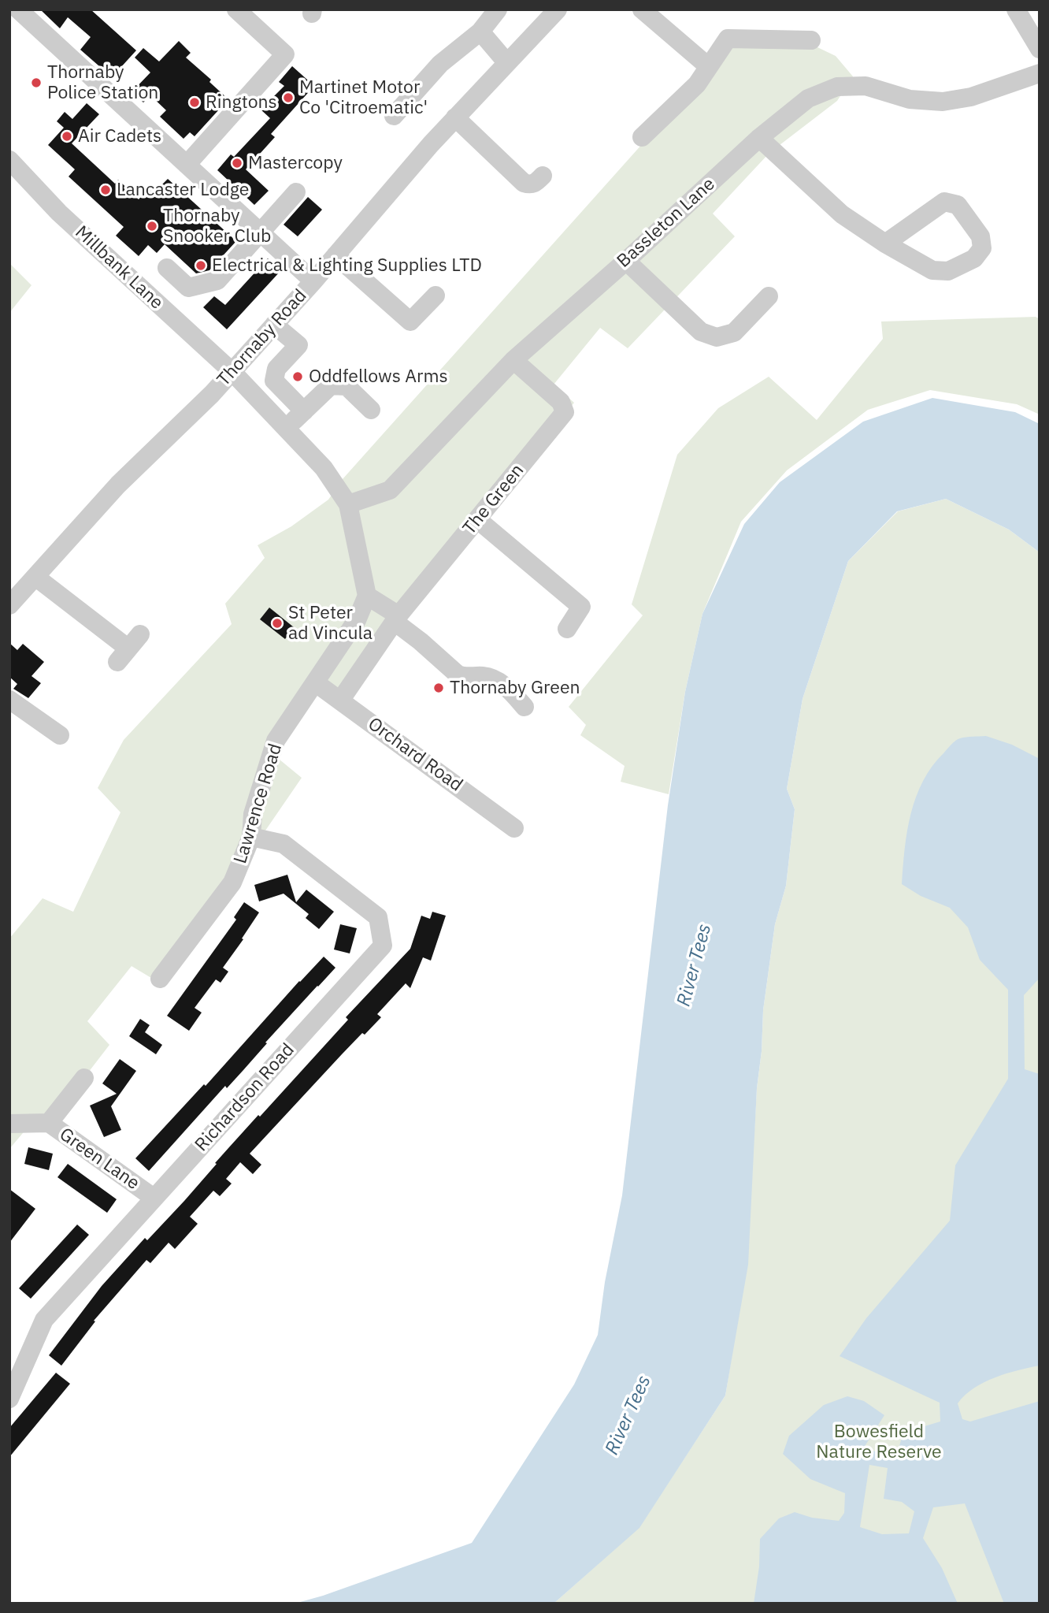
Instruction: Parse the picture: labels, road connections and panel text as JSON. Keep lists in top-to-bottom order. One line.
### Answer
{"streets":{"street":["Bassleton Lane","Millbank Lane","Thornaby Road","The Green","Orchard Road","Lawrence Road","Richardson Road","Green Lane"]},"crossings":[["Bassleton Lane","Millbank Lane"],["Bassleton Lane","The Green"],["Millbank Lane","Thornaby Road"],["The Green","Orchard Road"],["Orchard Road","Lawrence Road"],["Lawrence Road","Richardson Road"],["Richardson Road","Green Lane"]],"water":["River Tees"],"parks":["Bowesfield Nature Reserve"],"places":["Thornaby Police Station","Martinet Motor Co 'Citroematic'","Ringtons","Air Cadets","Mastercopy","Lancaster Lodge","Thornaby Snooker Club","Electrical & Lighting Supplies LTD","Oddfellows Arms","St Peter ad Vincula","Thornaby Green"]}
